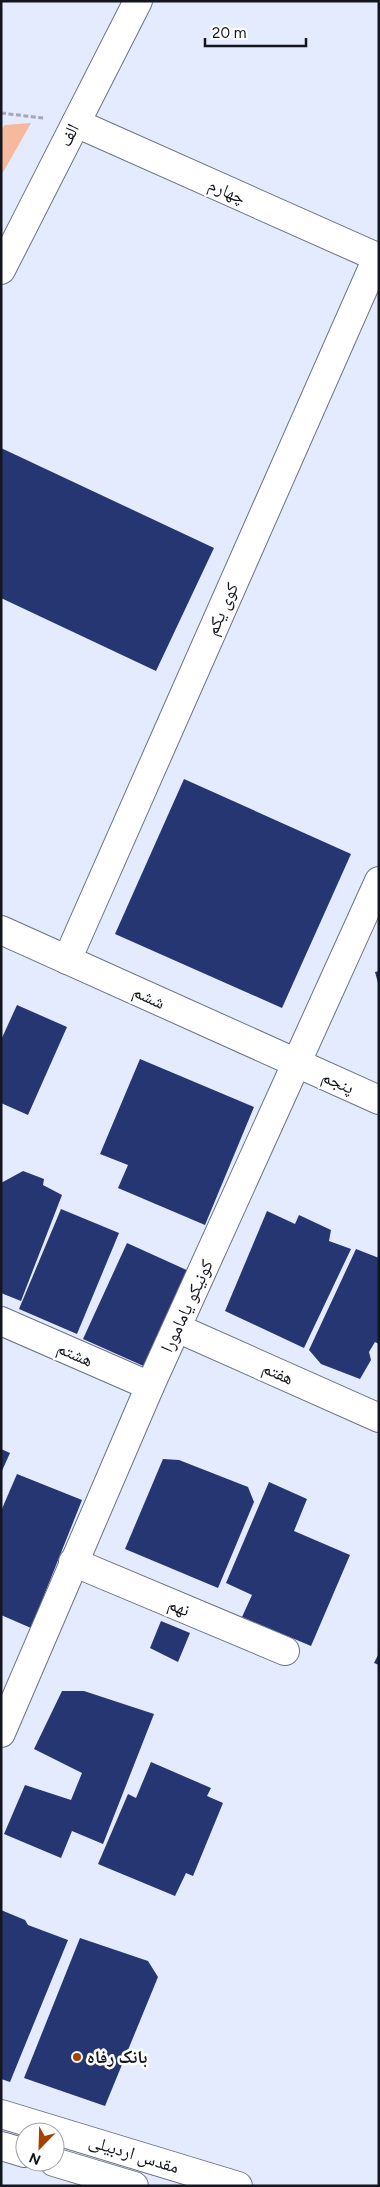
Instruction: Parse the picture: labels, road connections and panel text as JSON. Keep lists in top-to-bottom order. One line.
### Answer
{"streets":{"street":["الف","چهارم","کوی یکم","ششم","پنجم","کونیکو یامامورا","هشتم","هفتم","نهم","مقدس اردبیلی"]},"crossings":[["الف","چهارم"],["چهارم","کوی یکم"],["کوی یکم","ششم"],["ششم","پنجم"],["ششم","کونیکو یامامورا"],["پنجم","کونیکو یامامورا"],["کونیکو یامامورا","هشتم"],["کونیکو یامامورا","هفتم"],["کونیکو یامامورا","نهم"]],"places":["بانک رفاه"],"scale_bar":"20 m","north":"bottom left"}
